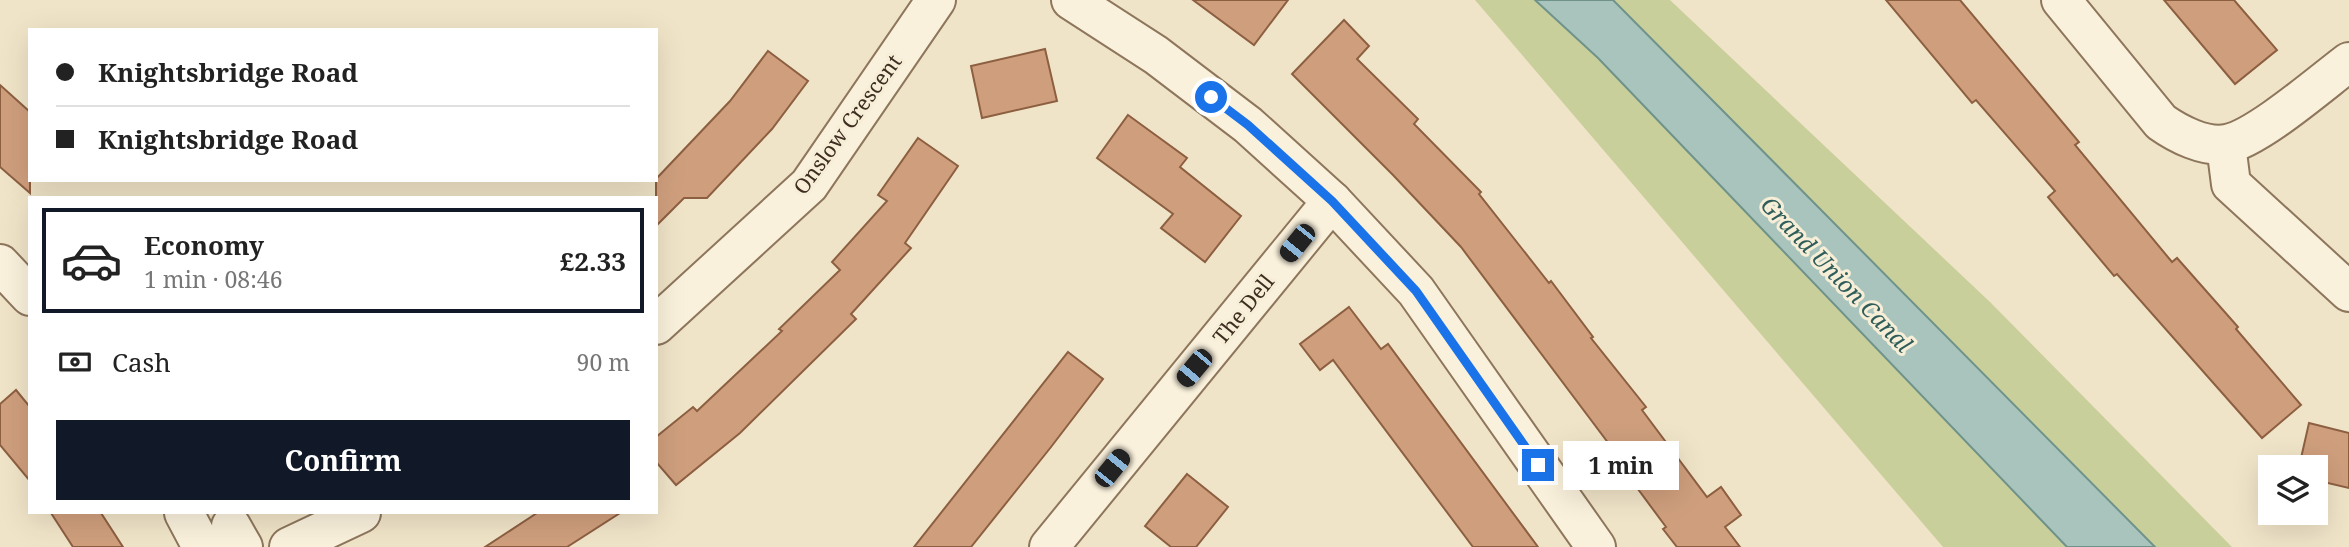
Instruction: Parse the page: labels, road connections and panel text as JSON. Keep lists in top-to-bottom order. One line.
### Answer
{"streets":{"street":["Onslow Crescent","The Dell"]},"water":["Grand Union Canal"],"page":{"banner":["Knightsbridge Road","Knightsbridge Road"],"list":[{"name":"Economy","note":"1 min · 08:46","value":"£2.33"}],"pay":["Cash","90 m"],"buttons":"Confirm","bubble":"1 min"}}
